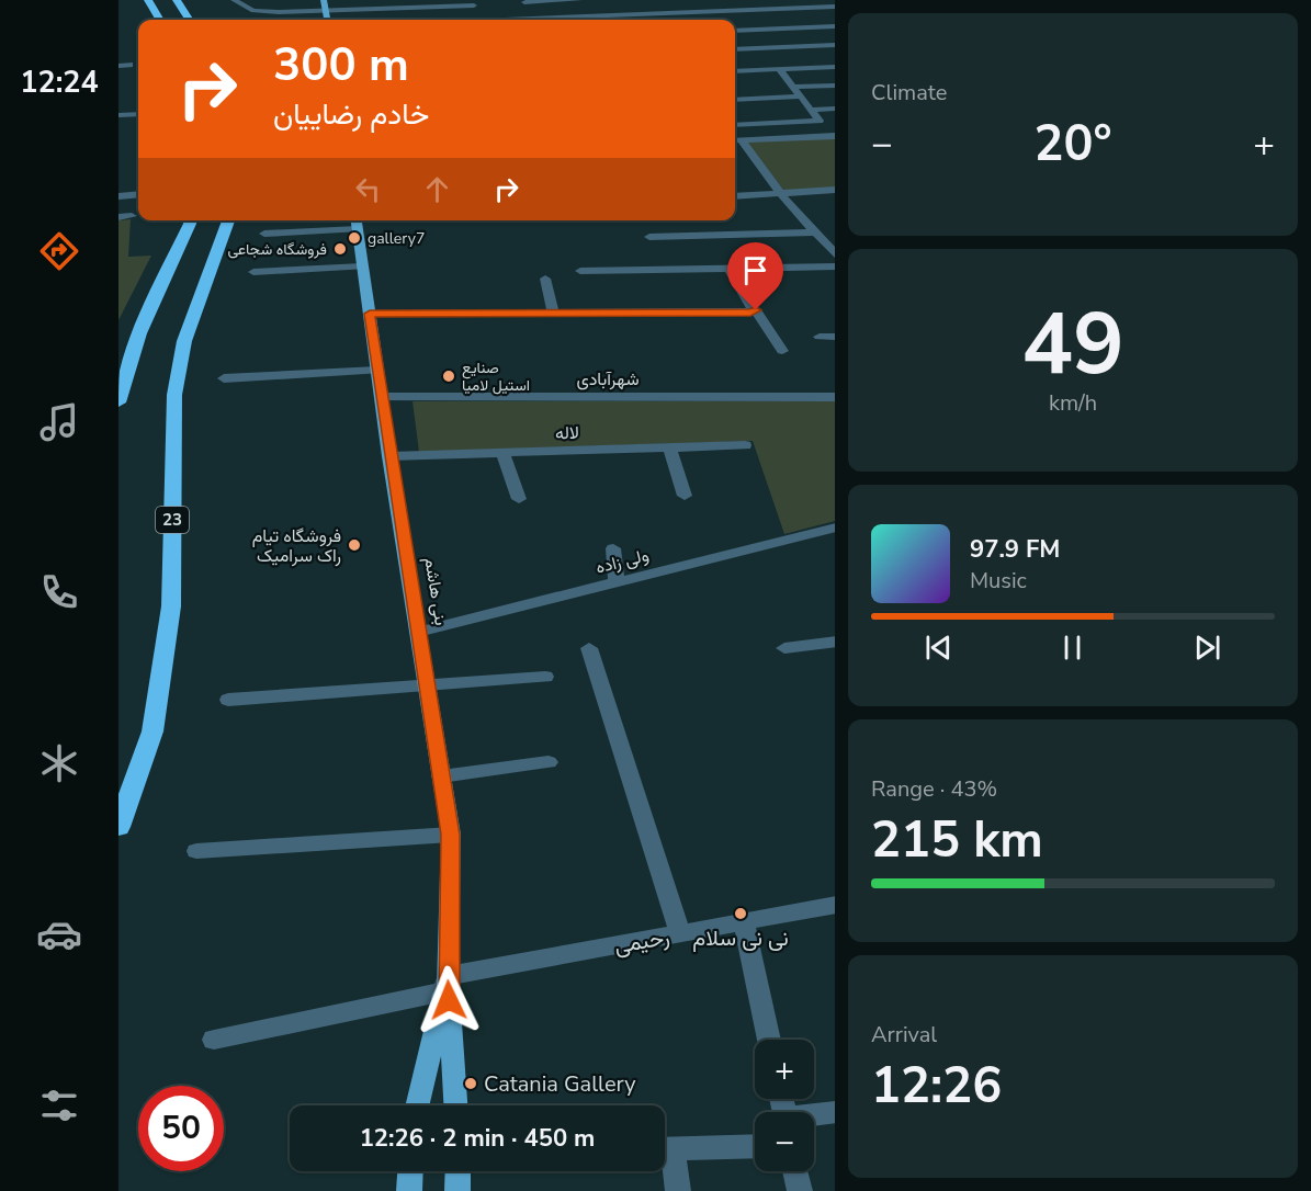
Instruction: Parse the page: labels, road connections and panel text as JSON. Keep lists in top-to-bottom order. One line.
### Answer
{"streets":{"highway":["23"],"main road":["بنی هاشم"],"street":["شهرآبادی","لاله","ولی زاده","رحیمی"]},"crossings":[["شهرآبادی","بنی هاشم"],["لاله","بنی هاشم"],["ولی زاده","بنی هاشم"],["بنی هاشم","رحیمی"]],"places":["gallery7","فروشگاه شجاعی","صنایع استیل لامیا","فروشگاه تیام راک سرامیک","نی نی سلام","Catania Gallery"],"page":{"tabs":"12:24","tile":["Climate",["49","km/h"],["Range · 43%","215 km"],["Arrival","12:26"]],"turn":["300 m","خادم رضاییان"],"heat":["−","20°","+"],"song":["97.9 FM","Music"],"map_buttons":["+","−"],"limit":"50","trip":"12:26 · 2 min · 450 m"}}
